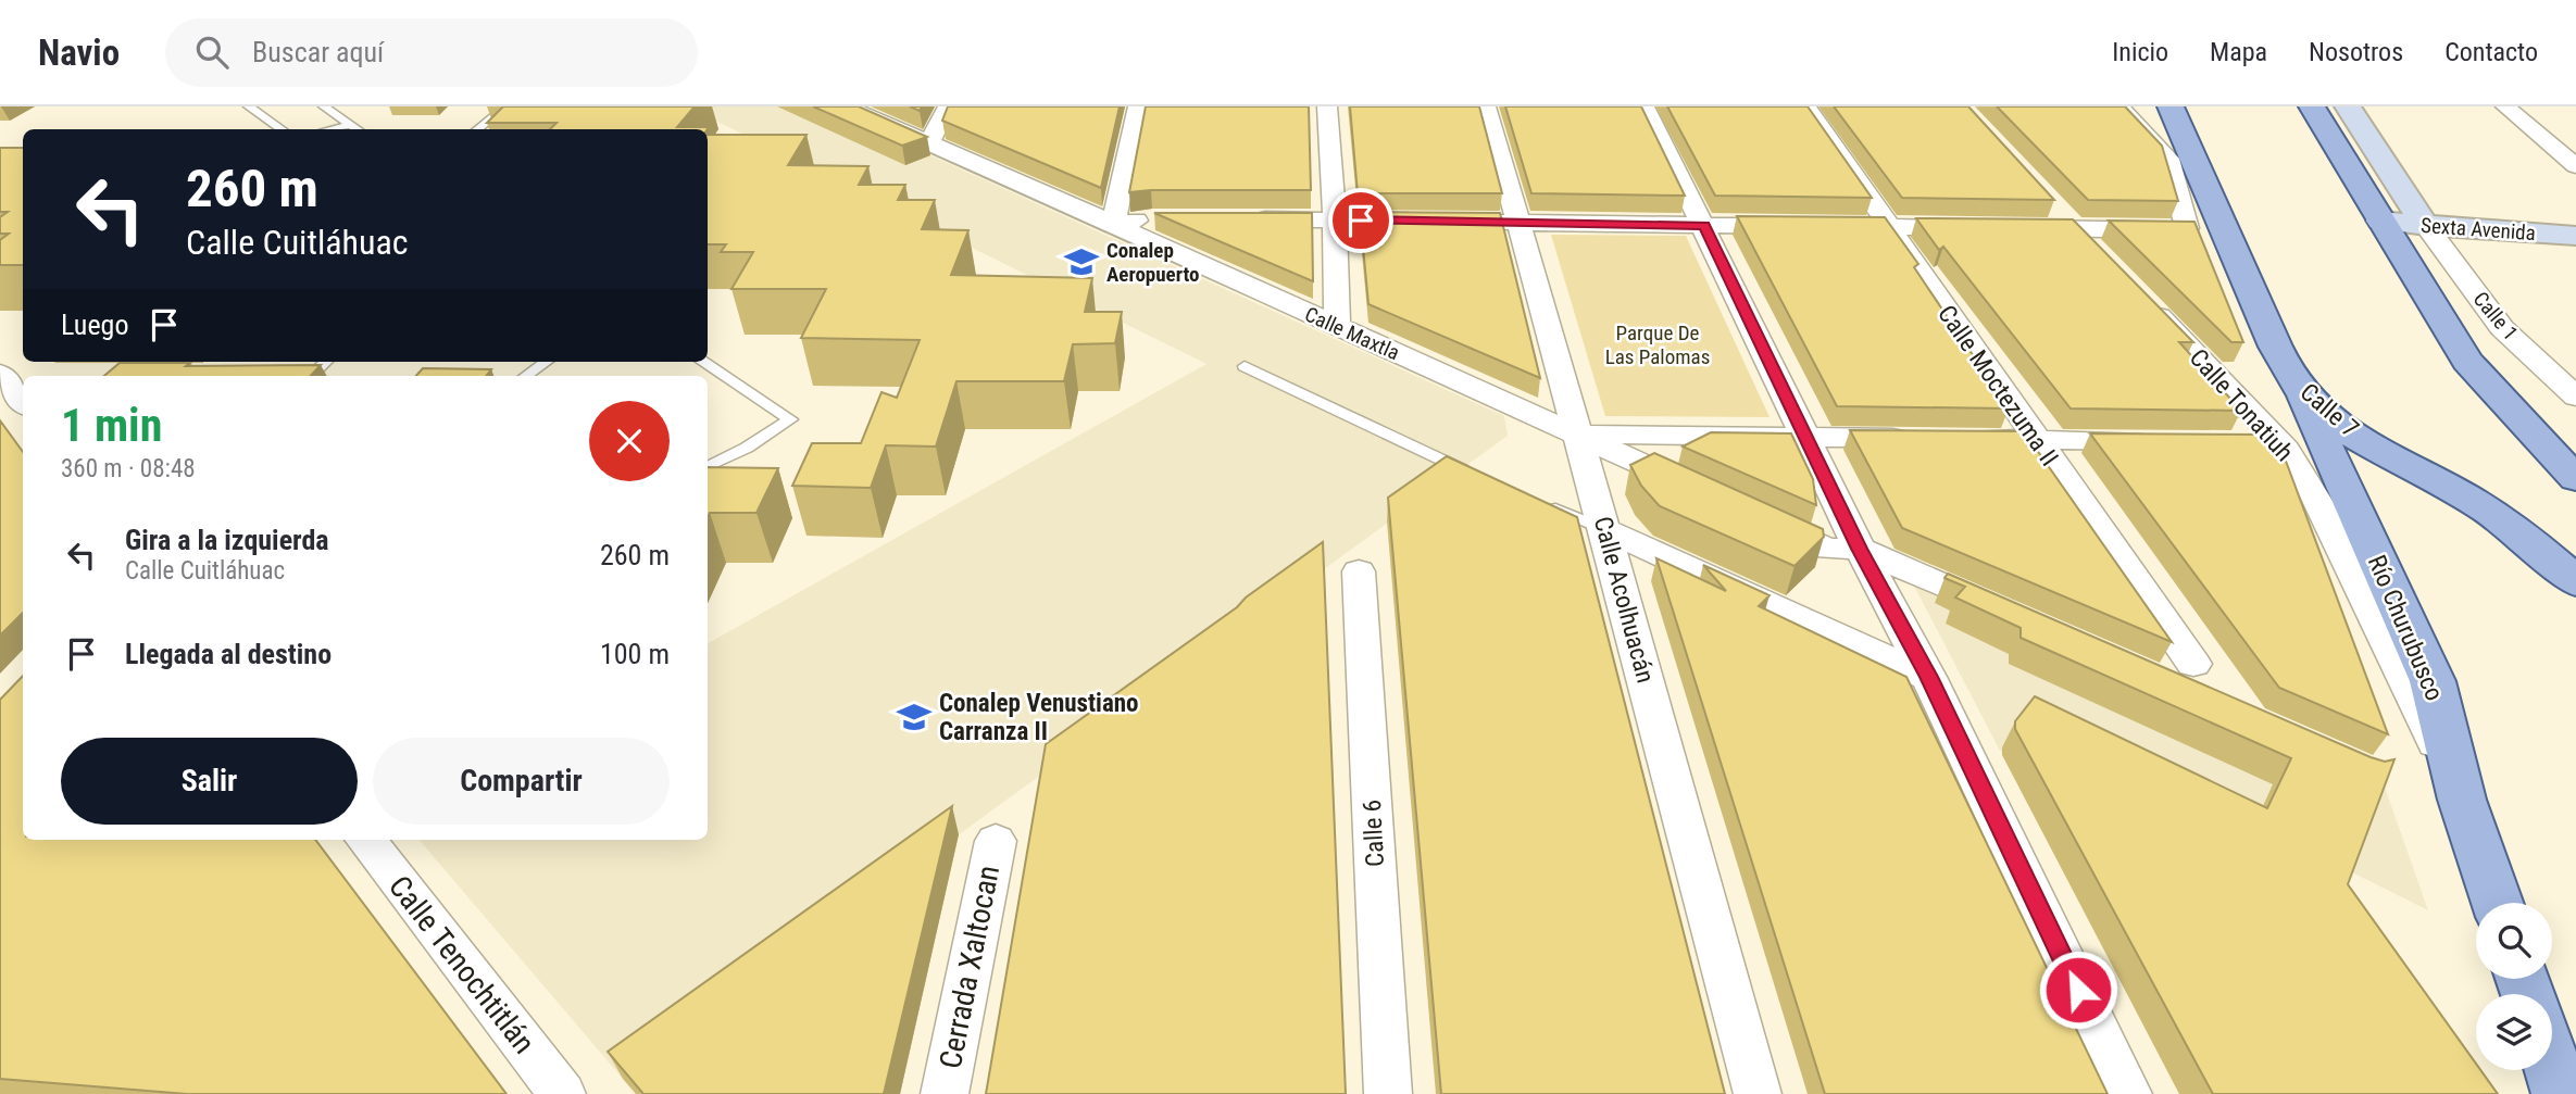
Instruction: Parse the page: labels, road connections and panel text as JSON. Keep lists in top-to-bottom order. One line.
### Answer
{"streets":{"main road":["Calle 7","Río Churubusco"],"street":["Sexta Avenida","Calle 1","Calle Maxtla","Calle Moctezuma II","Calle Tonatiuh","Calle Acolhuacán","Calle 6","Calle Tenochtitlán","Cerrada Xaltocan"]},"crossings":[["Sexta Avenida","Calle 1"],["Calle Maxtla","Calle Acolhuacán"],["Calle Tonatiuh","Río Churubusco"],["Calle 7","Río Churubusco"]],"parks":["Parque De Las Palomas"],"places":{"school or university":["Conalep Aeropuerto","Conalep Venustiano Carranza II"]},"page":{"header":"Navio","search":"Buscar aquí","nav":["Inicio","Mapa","Nosotros","Contacto"],"turn":["260 m","Calle Cuitláhuac"],"then":"Luego","heading":["1 min","360 m · 08:48"],"list":[{"name":"Gira a la izquierda","note":"Calle Cuitláhuac","value":"260 m"},{"name":"Llegada al destino","value":"100 m"}],"buttons":["Salir","Compartir"]}}
